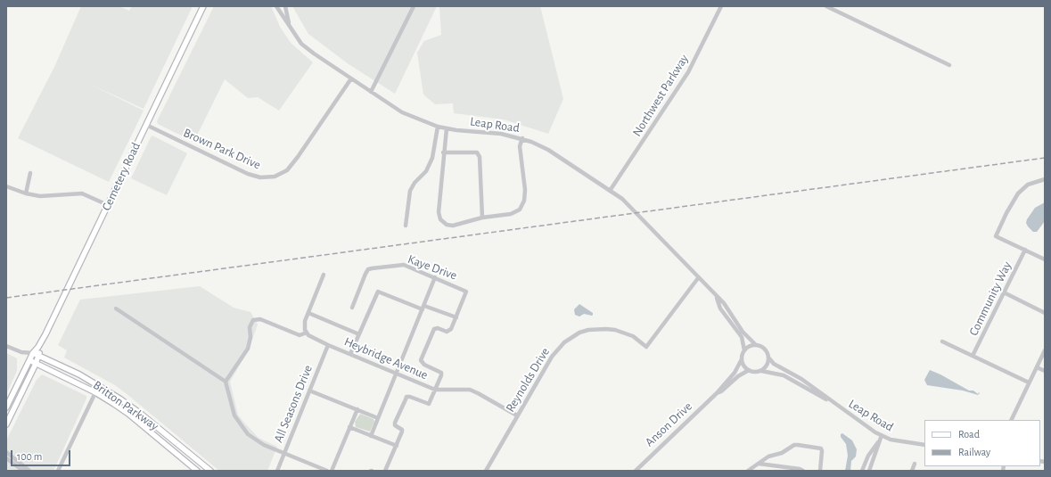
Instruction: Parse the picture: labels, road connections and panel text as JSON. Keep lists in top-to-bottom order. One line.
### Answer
{"streets":{"main road":["Cemetery Road","Britton Parkway"],"street":["Northwest Parkway","Leap Road","Brown Park Drive","Kaye Drive","Community Way","Heybridge Avenue","Reynolds Drive","All Seasons Drive","Anson Drive"]},"crossings":[["Northwest Parkway","Leap Road"],["Leap Road","Brown Park Drive"],["Leap Road","Reynolds Drive"],["Leap Road","Anson Drive"],["Brown Park Drive","Cemetery Road"],["Cemetery Road","Britton Parkway"],["Heybridge Avenue","Reynolds Drive"],["Heybridge Avenue","All Seasons Drive"]],"legend":["Road","Railway"],"scale_bar":"100 m"}
